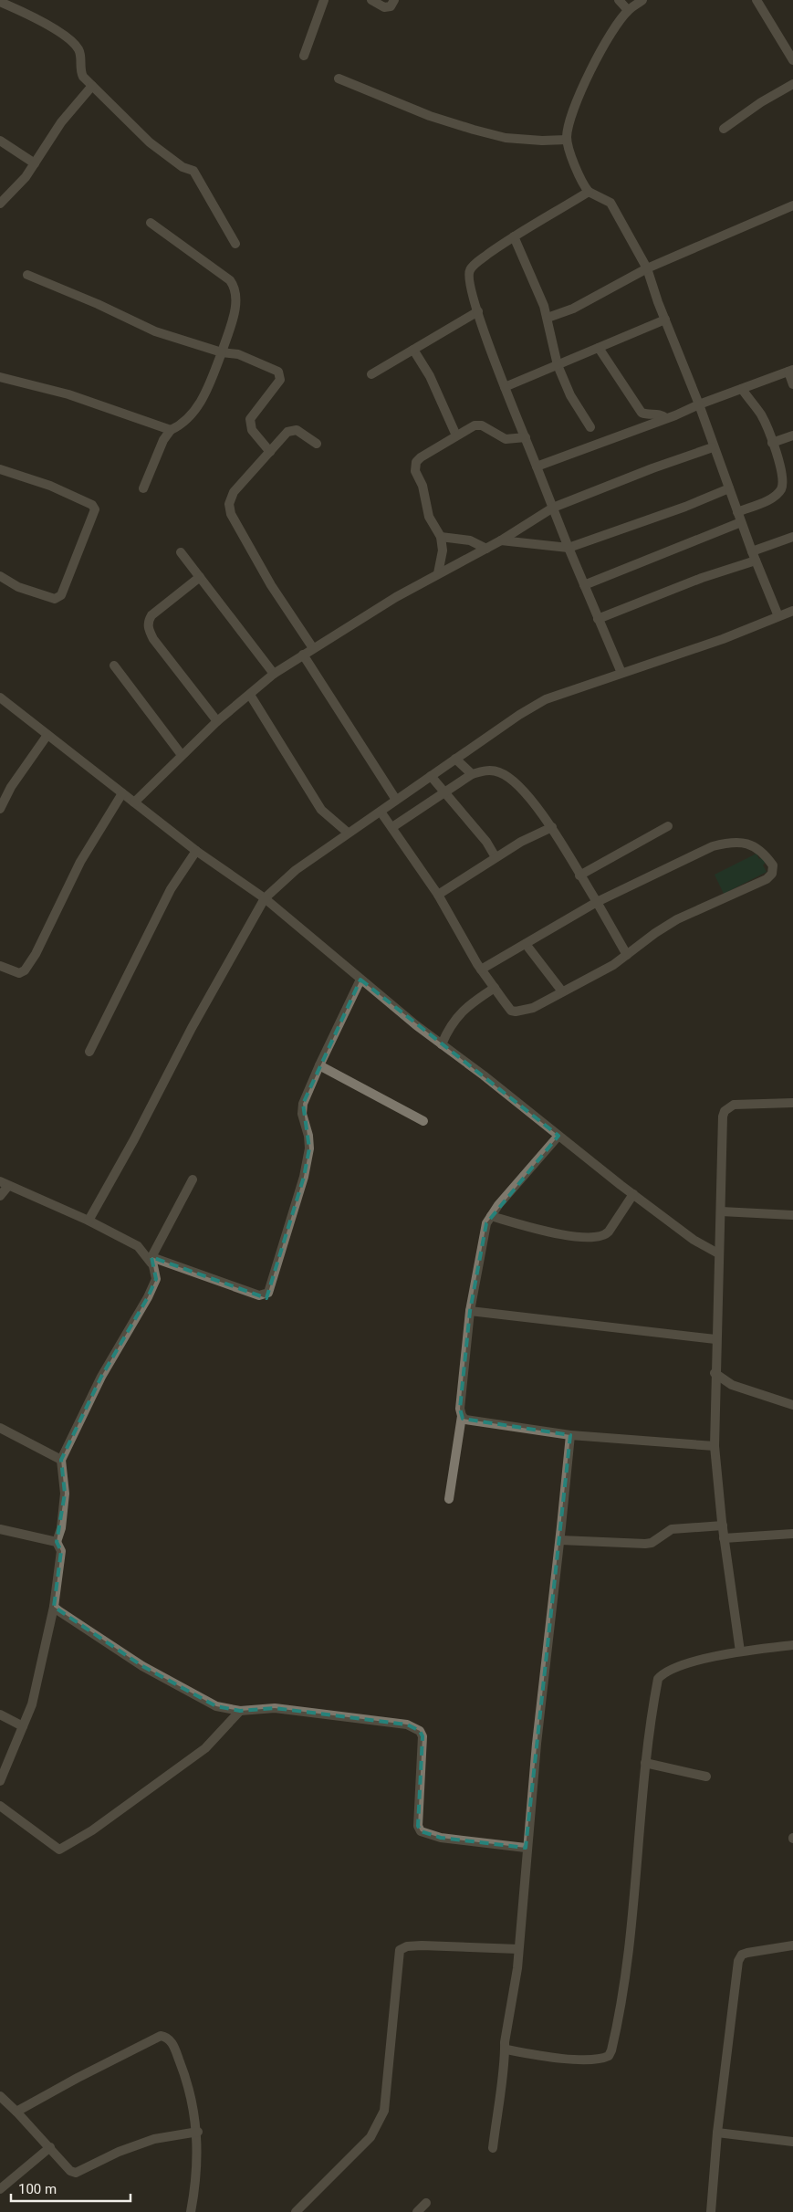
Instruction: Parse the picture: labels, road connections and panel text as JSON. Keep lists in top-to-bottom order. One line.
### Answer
{"scale_bar":"100 m"}
